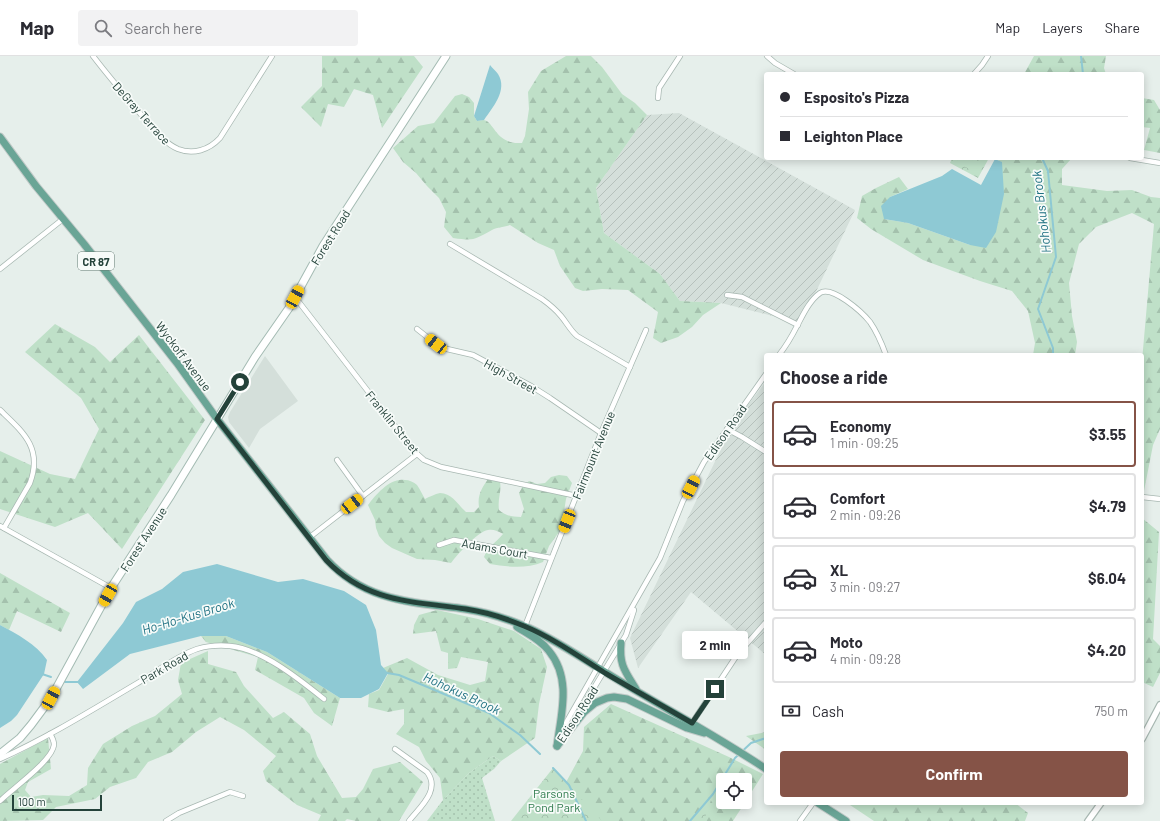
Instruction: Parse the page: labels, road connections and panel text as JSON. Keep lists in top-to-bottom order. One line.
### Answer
{"streets":{"main road":["Forest Road","CR 87","Wyckoff Avenue","Forest Avenue"],"street":["DeGray Terrace","High Street","Franklin Street","Edison Road","Fairmount Avenue","Adams Court","Park Road"]},"crossings":[["Forest Road","Wyckoff Avenue"],["Forest Road","Franklin Street"],["Forest Road","Forest Avenue"],["Wyckoff Avenue","Edison Road"],["Wyckoff Avenue","Fairmount Avenue"],["Wyckoff Avenue","Forest Avenue"],["High Street","Fairmount Avenue"],["Franklin Street","Fairmount Avenue"],["Fairmount Avenue","Adams Court"]],"water":["Hohokus Brook","Ho-Ho-Kus Brook"],"parks":["Parsons Pond Park"],"scale_bar":"100 m","page":{"header":"Map","search":"Search here","nav":["Map","Layers","Share"],"banner":["Esposito's Pizza","Leighton Place"],"heading":"Choose a ride","list":[{"name":"Economy","note":"1 min · 09:25","value":"$3.55"},{"name":"Comfort","note":"2 min · 09:26","value":"$4.79"},{"name":"XL","note":"3 min · 09:27","value":"$6.04"},{"name":"Moto","note":"4 min · 09:28","value":"$4.20"}],"bubble":"2 min","pay":["Cash","750 m"],"buttons":"Confirm","scale":"100 m"}}
